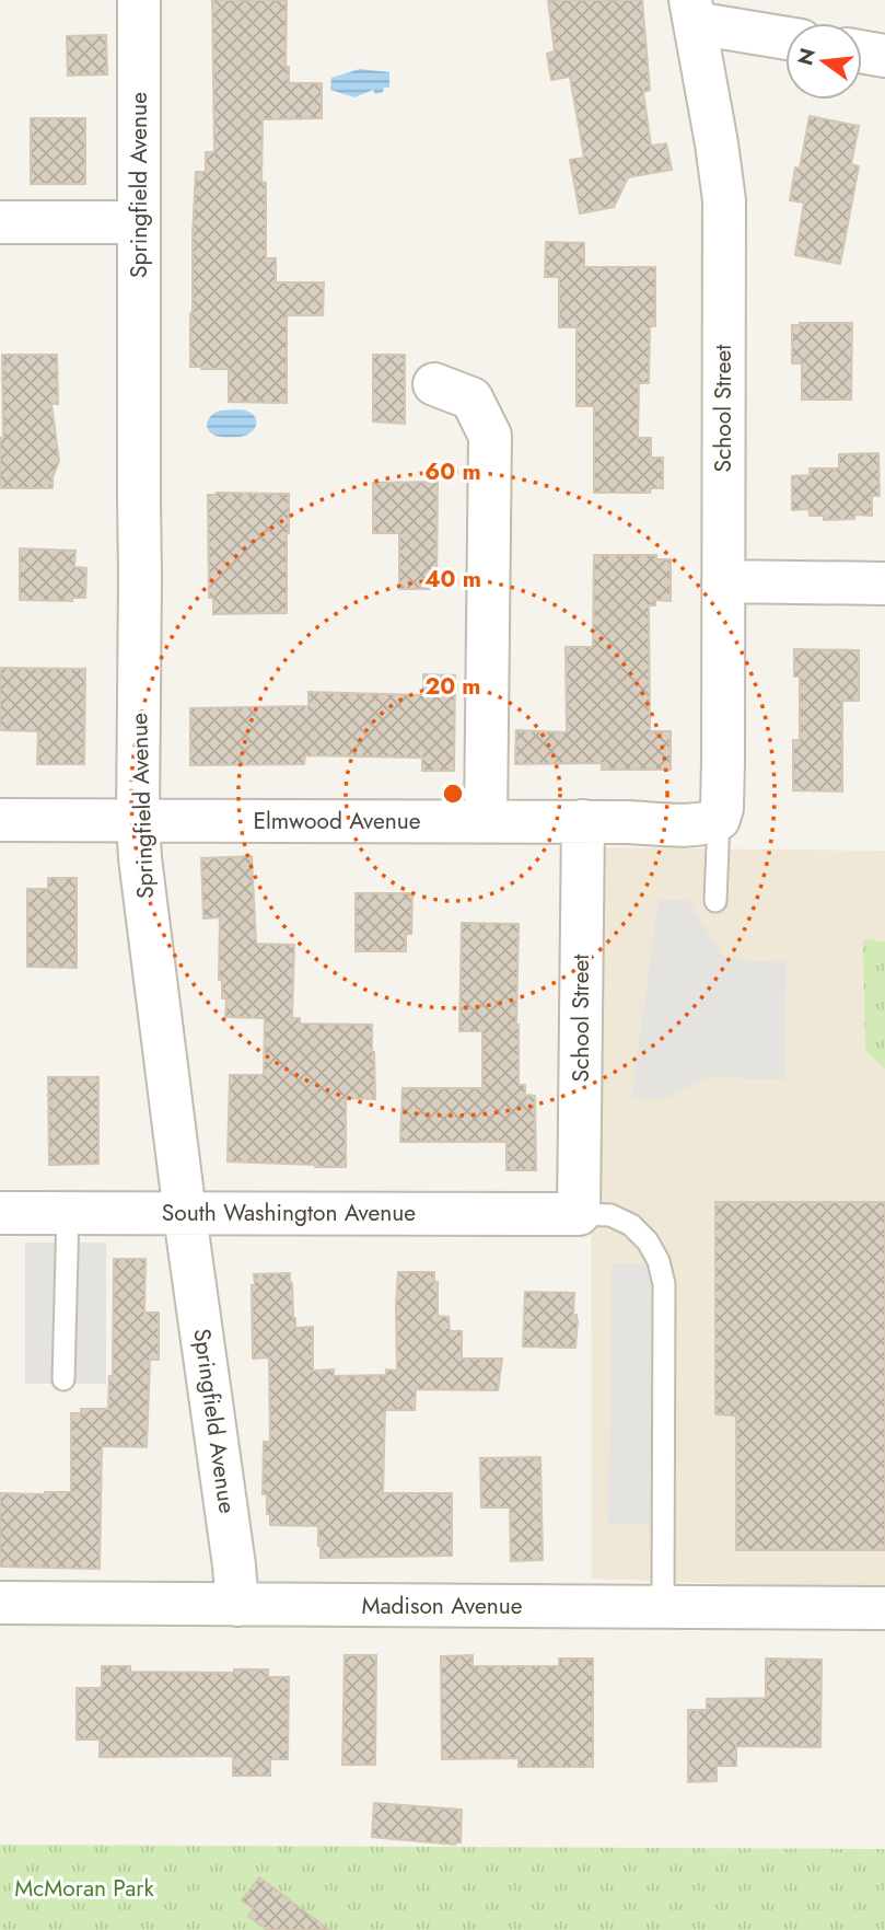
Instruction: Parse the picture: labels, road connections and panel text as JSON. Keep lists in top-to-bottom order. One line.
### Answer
{"streets":{"street":["Springfield Avenue","School Street","Elmwood Avenue","South Washington Avenue","Madison Avenue"]},"crossings":[["Springfield Avenue","Elmwood Avenue"],["Springfield Avenue","South Washington Avenue"],["Springfield Avenue","Madison Avenue"],["School Street","Elmwood Avenue"],["School Street","South Washington Avenue"]],"parks":["McMoran Park"],"north":"left","rings":["60 m","40 m","20 m"]}
